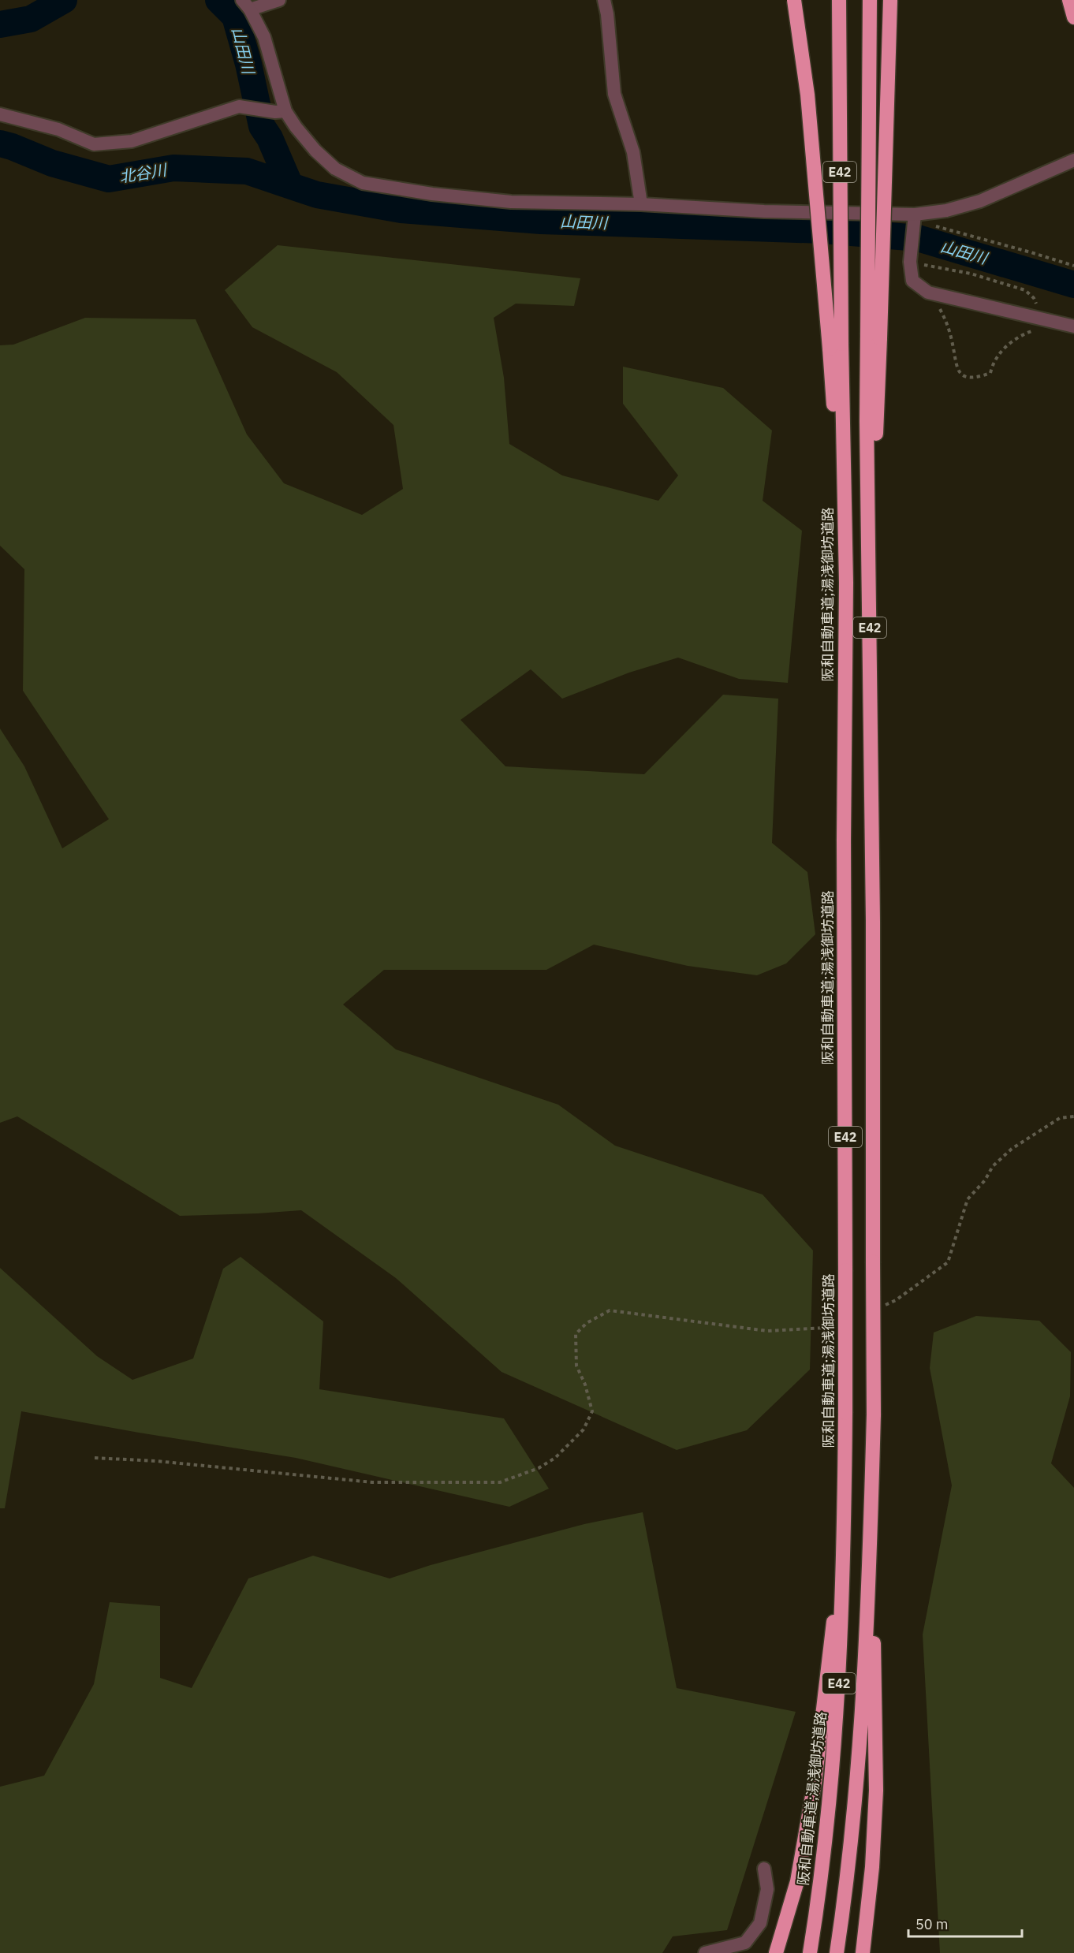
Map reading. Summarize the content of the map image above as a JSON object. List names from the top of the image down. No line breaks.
{"streets":{"highway":["E42","阪和自動車道;湯浅御坊道路"]},"crossings":[["E42","阪和自動車道;湯浅御坊道路"]],"water":["山田川","北谷川"],"scale_bar":"50 m"}
